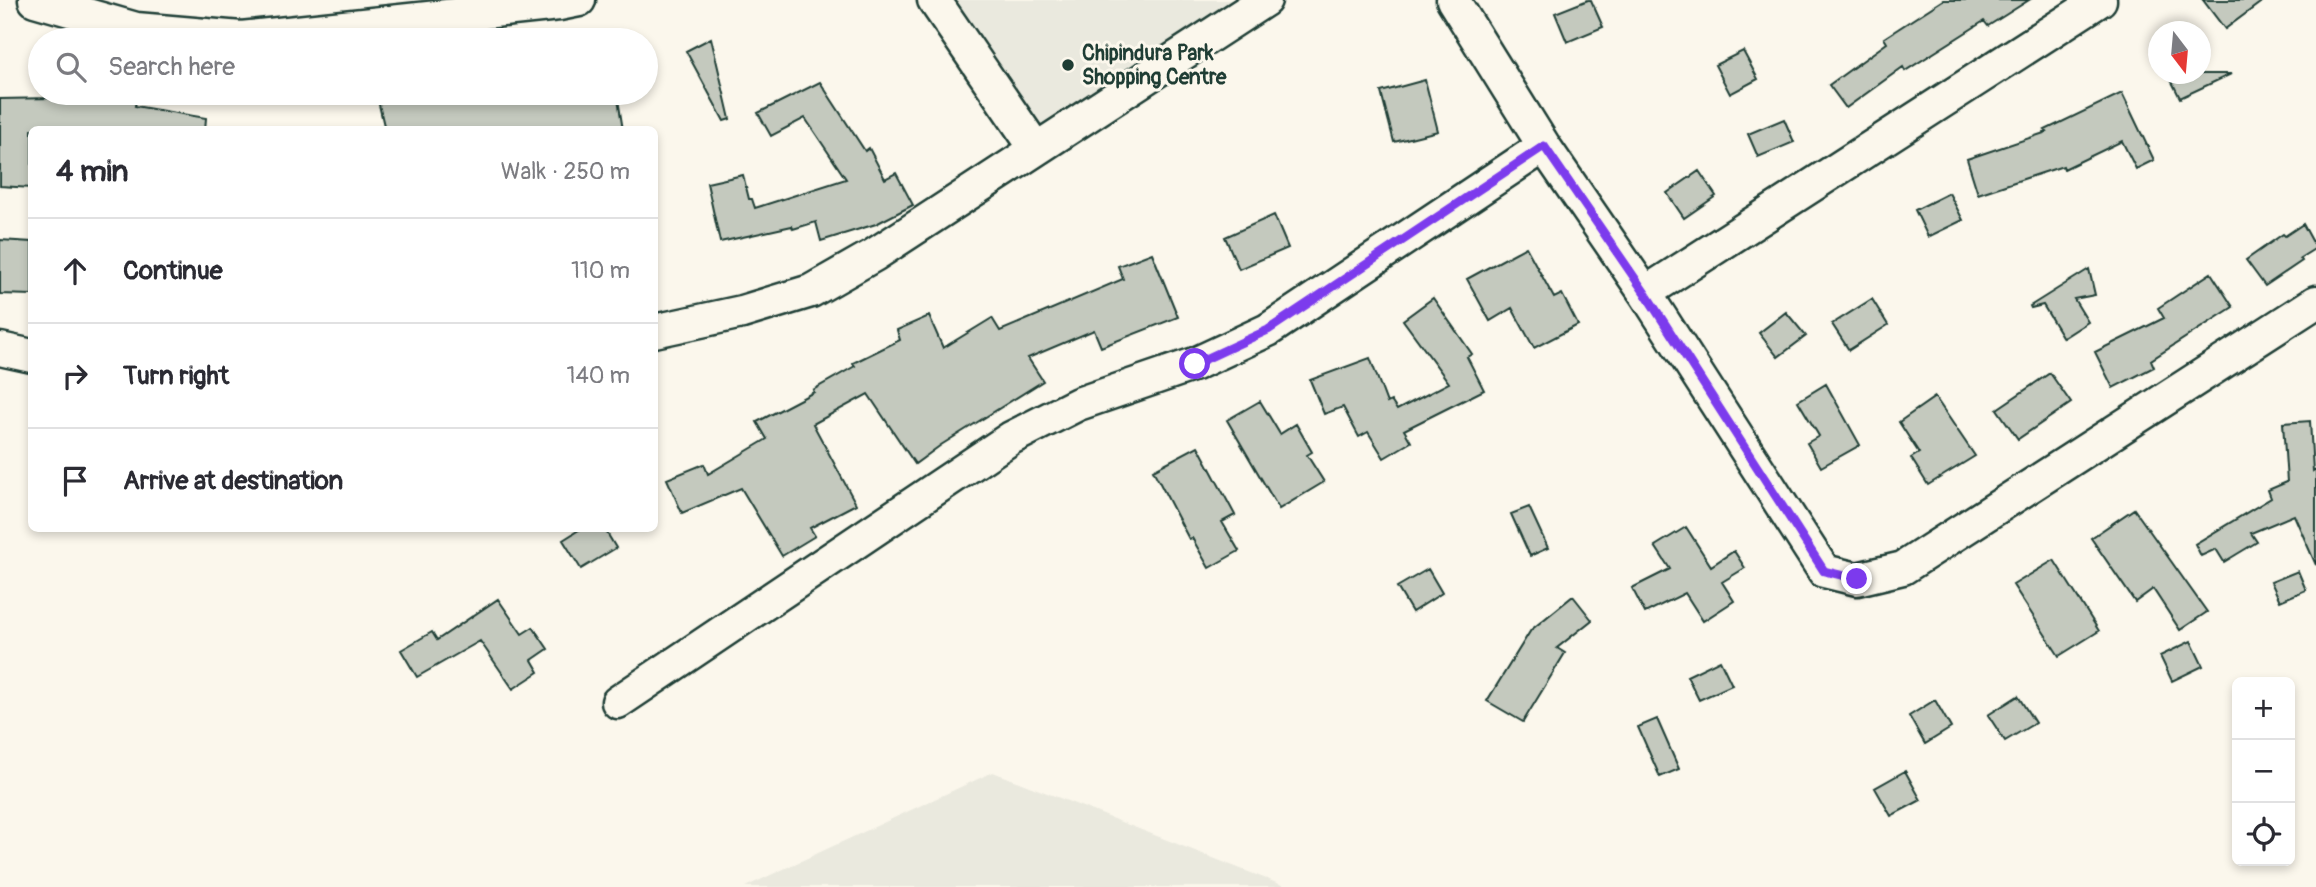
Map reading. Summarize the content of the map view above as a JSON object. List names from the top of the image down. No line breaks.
{"places":["Chipindura Park Shopping Centre"],"north":"bottom","page":{"search":"Search here","heading":["4 min","Walk · 250 m"],"list":[["Continue","110 m"],["Turn right","140 m"],"Arrive at destination"],"map_buttons":["+","−"]}}
